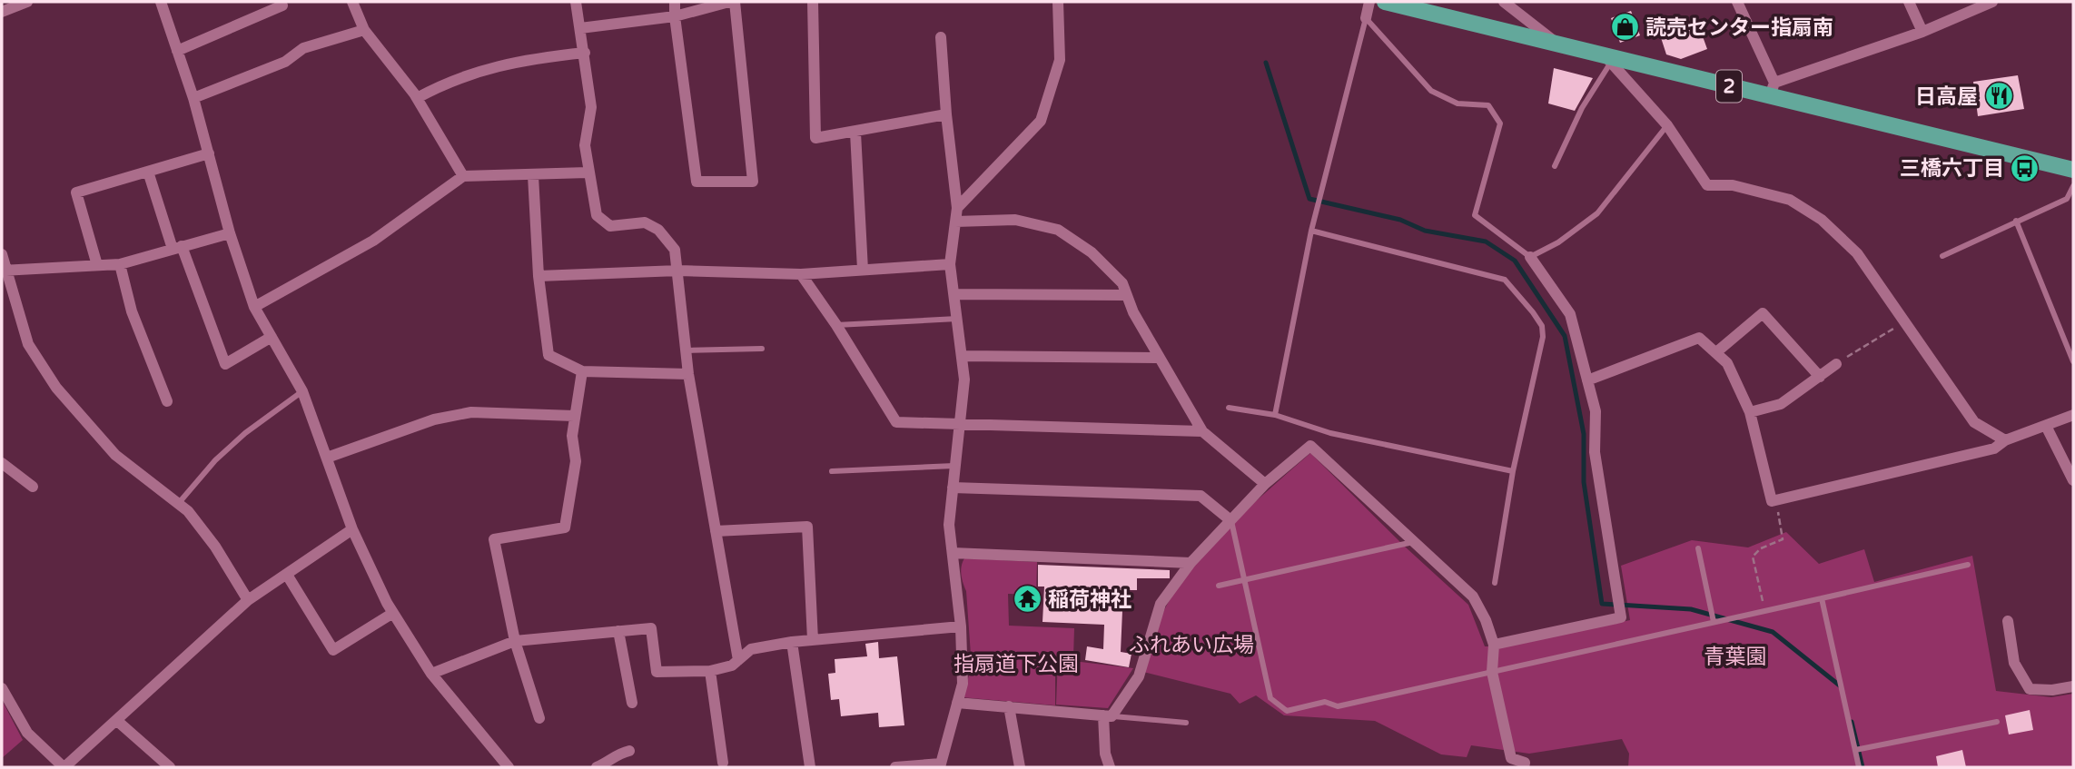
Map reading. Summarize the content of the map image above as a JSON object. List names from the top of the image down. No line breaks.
{"streets":{"main road":["2"]},"parks":["ふれあい広場","青葉園","指扇道下公園"],"places":{"shop":["読売センター指扇南"],"restaurant":["日高屋"],"bus stop":["三橋六丁目"],"temple":["稲荷神社"]}}
